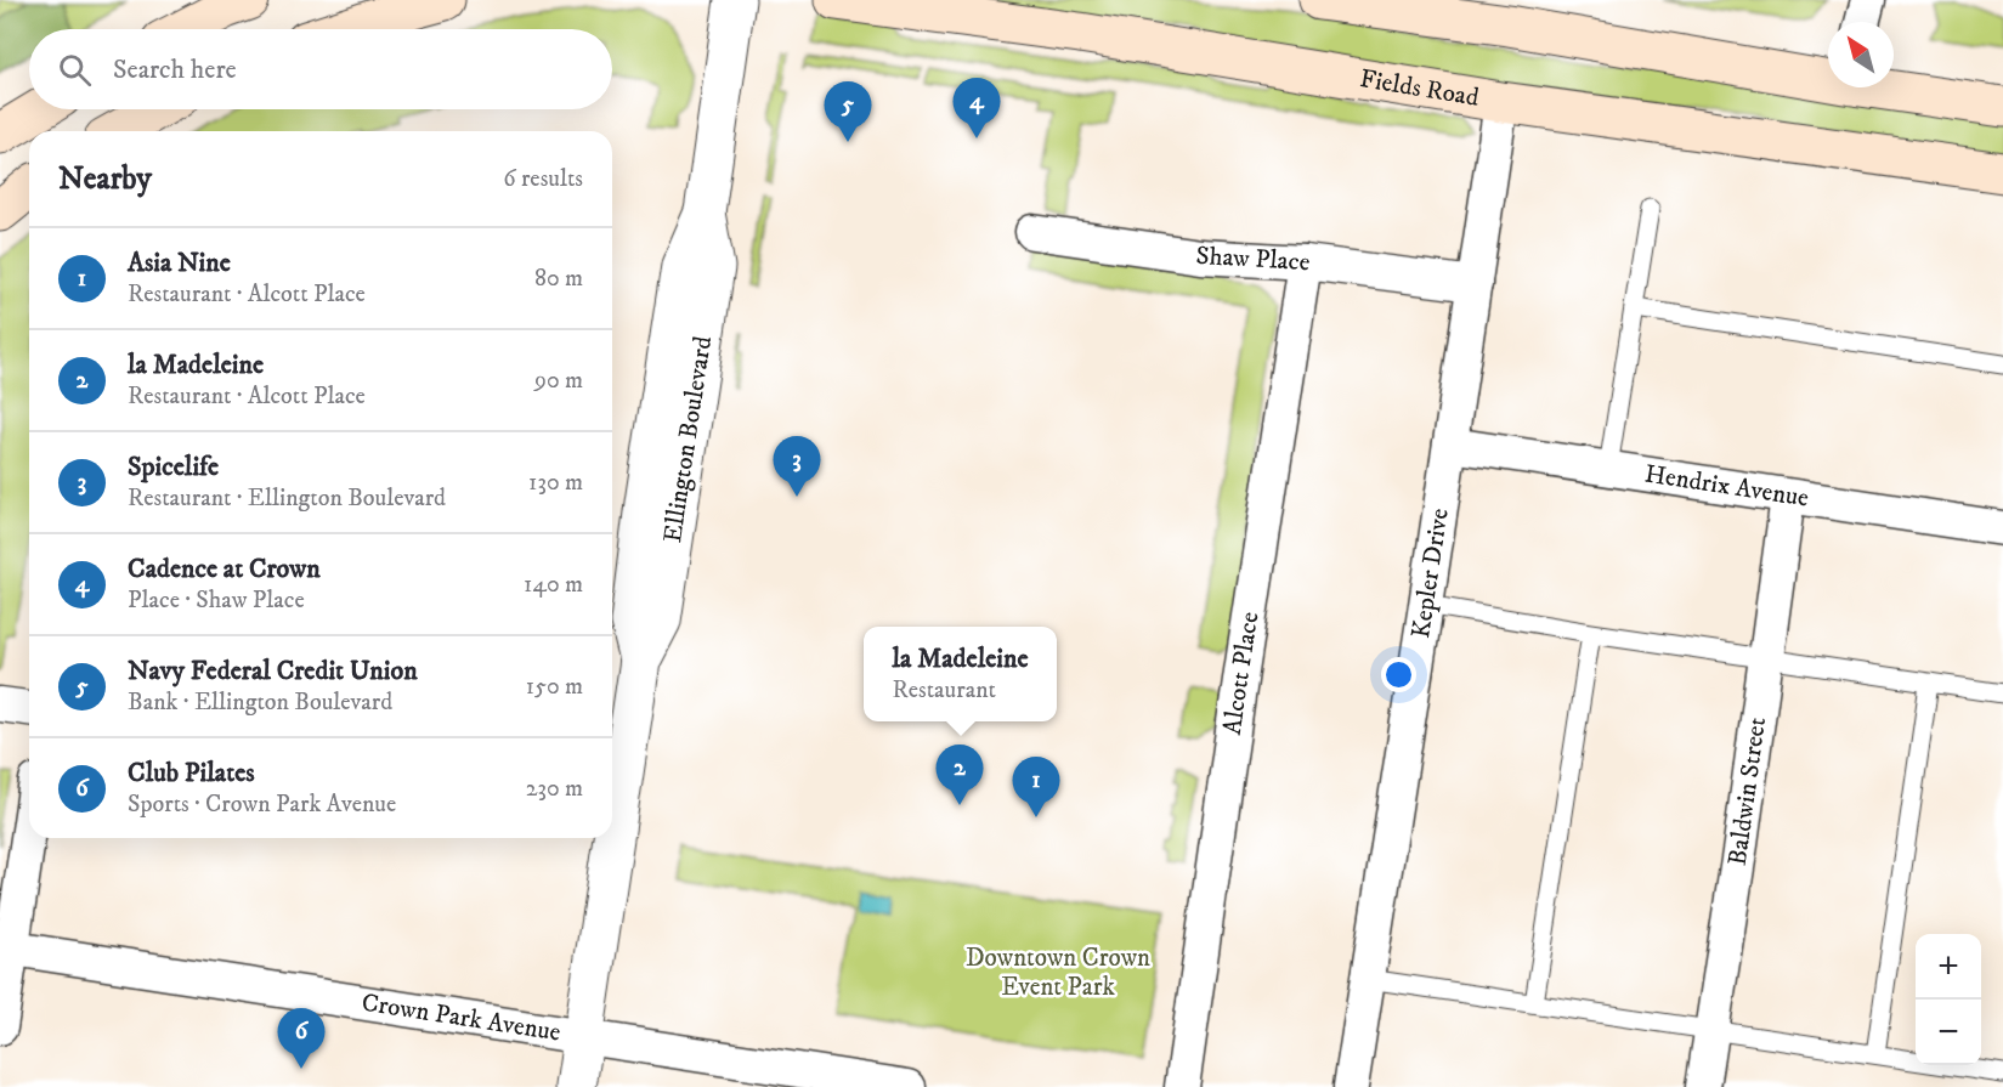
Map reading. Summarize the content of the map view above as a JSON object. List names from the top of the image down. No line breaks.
{"streets":{"main road":["Fields Road"],"street":["Shaw Place","Ellington Boulevard","Hendrix Avenue","Kepler Drive","Alcott Place","Baldwin Street","Crown Park Avenue"]},"crossings":[["Fields Road","Kepler Drive"],["Shaw Place","Kepler Drive"],["Shaw Place","Alcott Place"],["Ellington Boulevard","Crown Park Avenue"],["Hendrix Avenue","Kepler Drive"],["Hendrix Avenue","Baldwin Street"]],"parks":["Downtown Crown Event Park"],"north":"top left","page":{"search":"Search here","pins":["4","5","3","2","1","6"],"heading":["Nearby","6 results"],"list":[{"mark":"1","name":"Asia Nine","note":"Restaurant · Alcott Place","value":"80 m"},{"mark":"2","name":"la Madeleine","note":"Restaurant · Alcott Place","value":"90 m"},{"mark":"3","name":"Spicelife","note":"Restaurant · Ellington Boulevard","value":"130 m"},{"mark":"4","name":"Cadence at Crown","note":"Place · Shaw Place","value":"140 m"},{"mark":"5","name":"Navy Federal Credit Union","note":"Bank · Ellington Boulevard","value":"150 m"},{"mark":"6","name":"Club Pilates","note":"Sports · Crown Park Avenue","value":"230 m"}],"popup":["la Madeleine","Restaurant"],"map_buttons":["+","−"]}}
